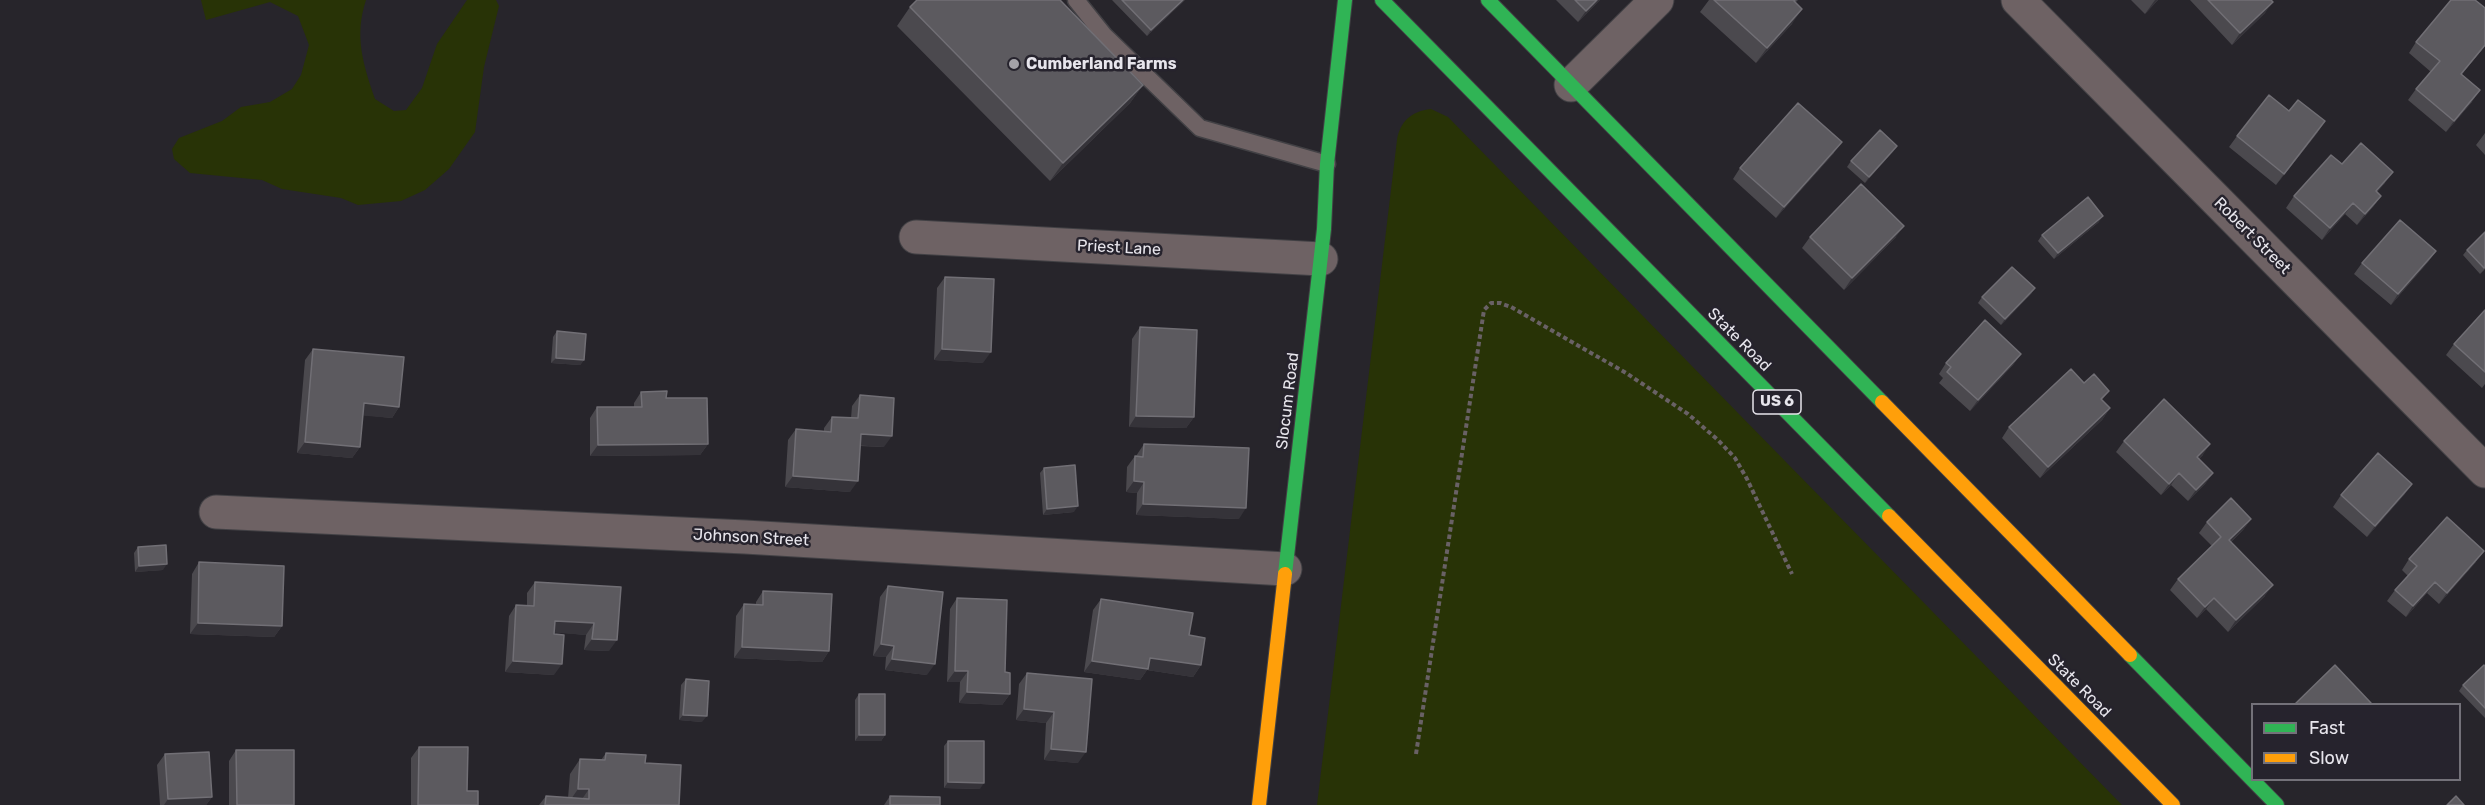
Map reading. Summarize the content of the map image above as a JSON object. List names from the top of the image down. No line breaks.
{"streets":{"main road":["State Road","Slocum Road","US 6"],"street":["Robert Street","Priest Lane","Johnson Street"]},"crossings":[["Priest Lane","Slocum Road"],["Slocum Road","Johnson Street"]],"places":["Cumberland Farms"],"legend":["Fast","Slow"]}
